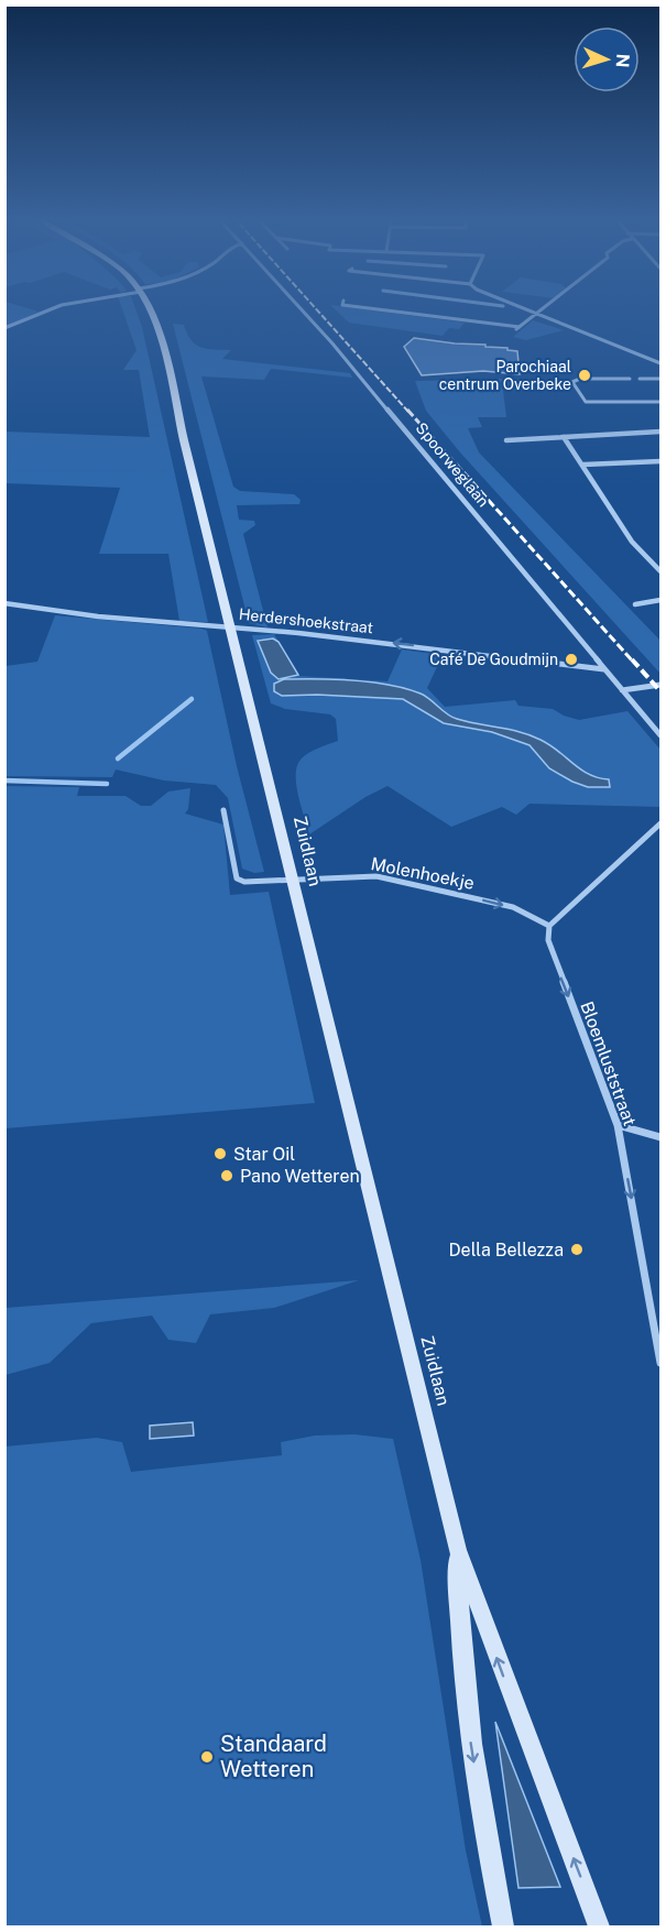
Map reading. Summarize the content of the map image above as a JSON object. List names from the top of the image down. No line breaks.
{"streets":{"main road":["Zuidlaan"],"street":["Spoorweglaan","Herdershoekstraat","Molenhoekje","Bloemluststraat"]},"crossings":[["Spoorweglaan","Herdershoekstraat"],["Herdershoekstraat","Zuidlaan"],["Zuidlaan","Molenhoekje"],["Molenhoekje","Bloemluststraat"]],"one_way":["Herdershoekstraat","Molenhoekje","Bloemluststraat"],"places":["Parochiaal centrum Overbeke","Café De Goudmijn","Star Oil","Pano Wetteren","Della Bellezza","Standaard Wetteren"],"north":"right"}
